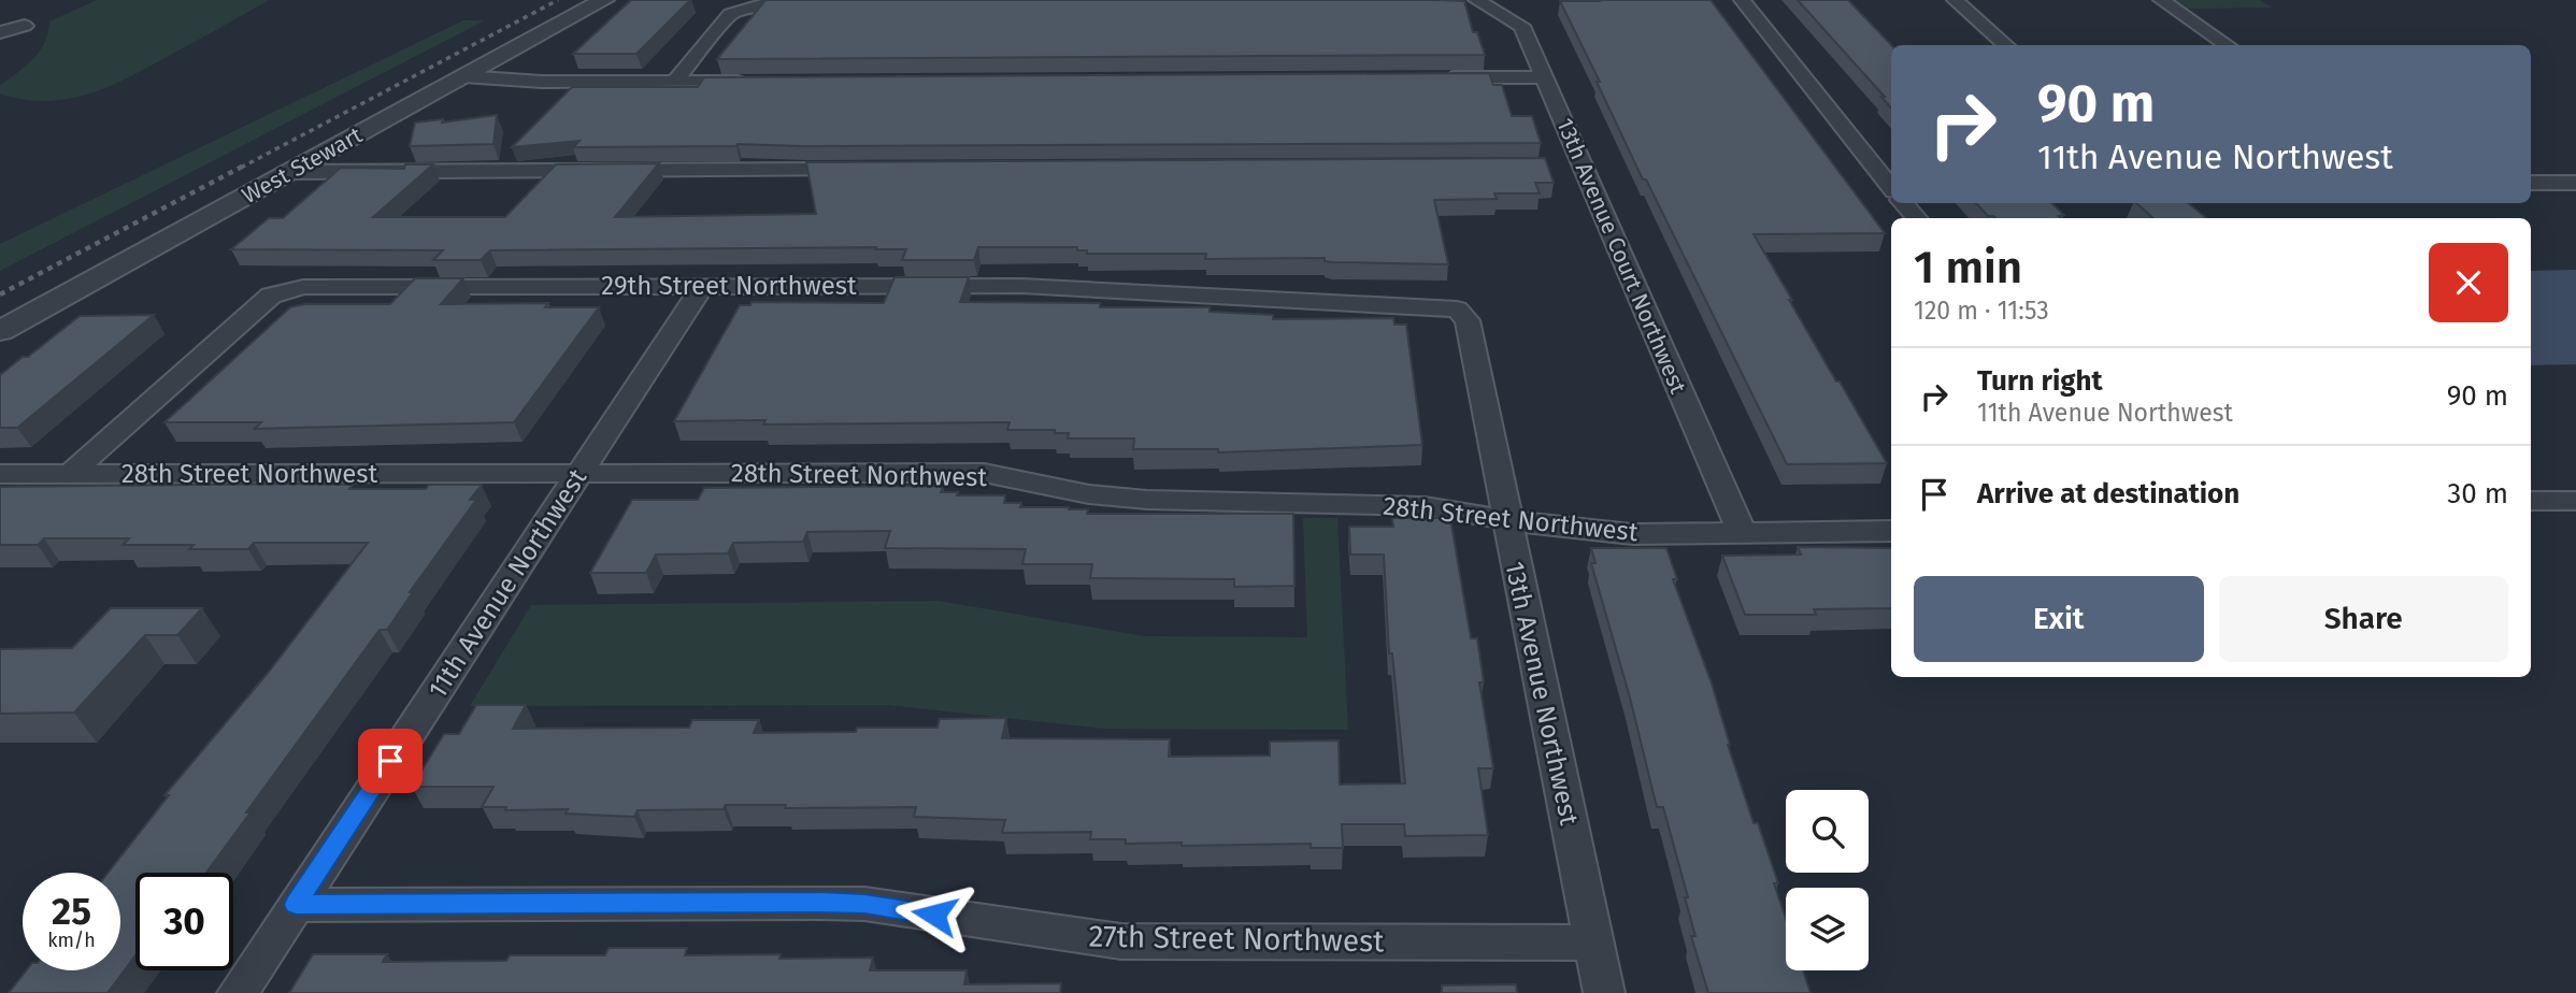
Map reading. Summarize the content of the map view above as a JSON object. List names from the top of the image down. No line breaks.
{"streets":{"street":["West Stewart","13th Avenue Court Northwest","29th Street Northwest","28th Street Northwest","11th Avenue Northwest","13th Avenue Northwest","27th Street Northwest"]},"crossings":[["13th Avenue Court Northwest","28th Street Northwest"],["29th Street Northwest","28th Street Northwest"],["29th Street Northwest","11th Avenue Northwest"],["29th Street Northwest","13th Avenue Northwest"],["28th Street Northwest","11th Avenue Northwest"],["28th Street Northwest","13th Avenue Northwest"],["11th Avenue Northwest","27th Street Northwest"],["13th Avenue Northwest","27th Street Northwest"]],"page":{"turn":["90 m","11th Avenue Northwest"],"heading":["1 min","120 m · 11:53"],"list":[{"name":"Turn right","note":"11th Avenue Northwest","value":"90 m"},{"name":"Arrive at destination","value":"30 m"}],"buttons":["Exit","Share"],"speed":"25 km/h","limit":"30"}}
